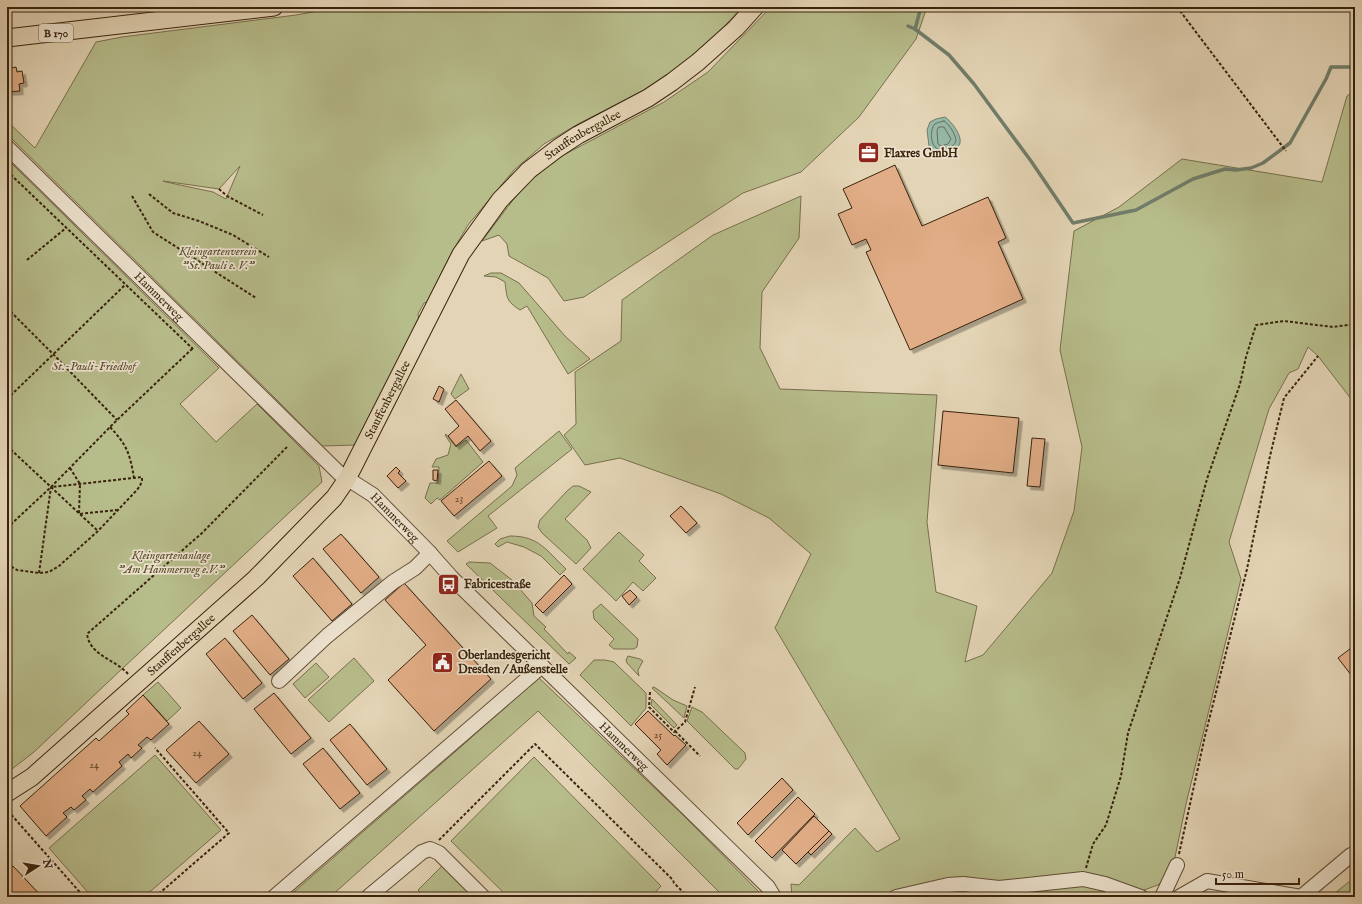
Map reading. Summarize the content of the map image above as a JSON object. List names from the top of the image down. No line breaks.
{"streets":{"main road":["B 170","Stauffenbergallee"],"street":["Hammerweg"]},"crossings":[["Stauffenbergallee","Hammerweg"]],"parks":["Kleingartenverein \"St. Pauli e. V.\"","St.-Pauli-Friedhof","Kleingartenanlage \"Am Hammerweg e.V.\""],"places":{"office":["Flaxres GmbH"],"bus stop":["Fabricestraße"],"public building":["Oberlandesgericht Dresden / Außenstelle"]},"house_numbers":["23","25","24","24"],"scale_bar":"50 m","north":"right"}
